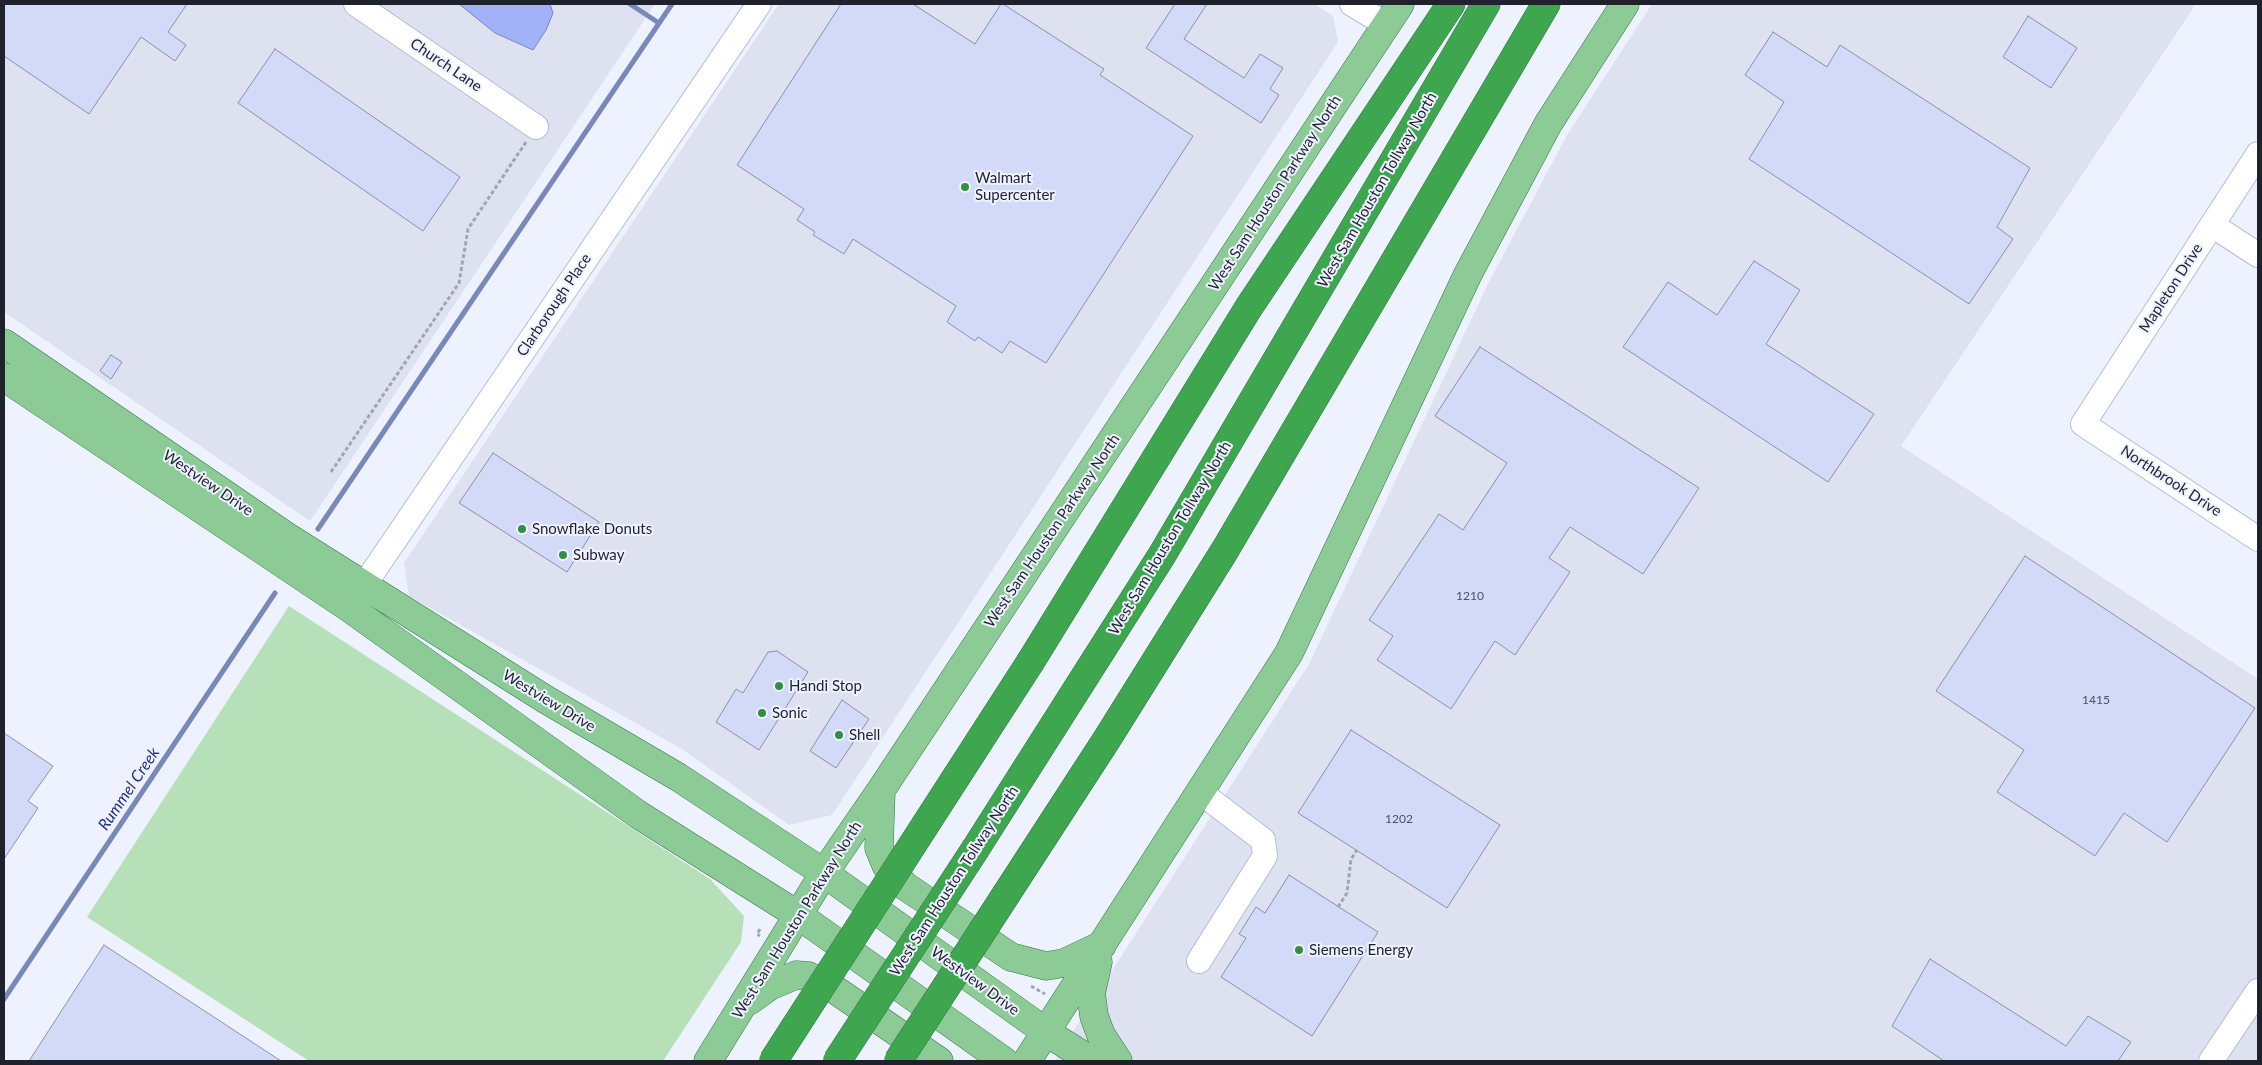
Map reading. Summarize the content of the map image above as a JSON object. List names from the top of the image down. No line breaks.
{"streets":{"highway":["West Sam Houston Tollway North"],"main road":["West Sam Houston Parkway North","Westview Drive"],"street":["Church Lane","Mapleton Drive","Clarborough Place","Northbrook Drive"]},"crossings":[["West Sam Houston Parkway North","Westview Drive"],["Mapleton Drive","Northbrook Drive"],["Clarborough Place","Westview Drive"]],"water":["Rummel Creek"],"places":["Walmart Supercenter","Snowflake Donuts","Subway","Handi Stop","Sonic","Shell","Siemens Energy"],"house_numbers":["1210","1415","1202"]}
